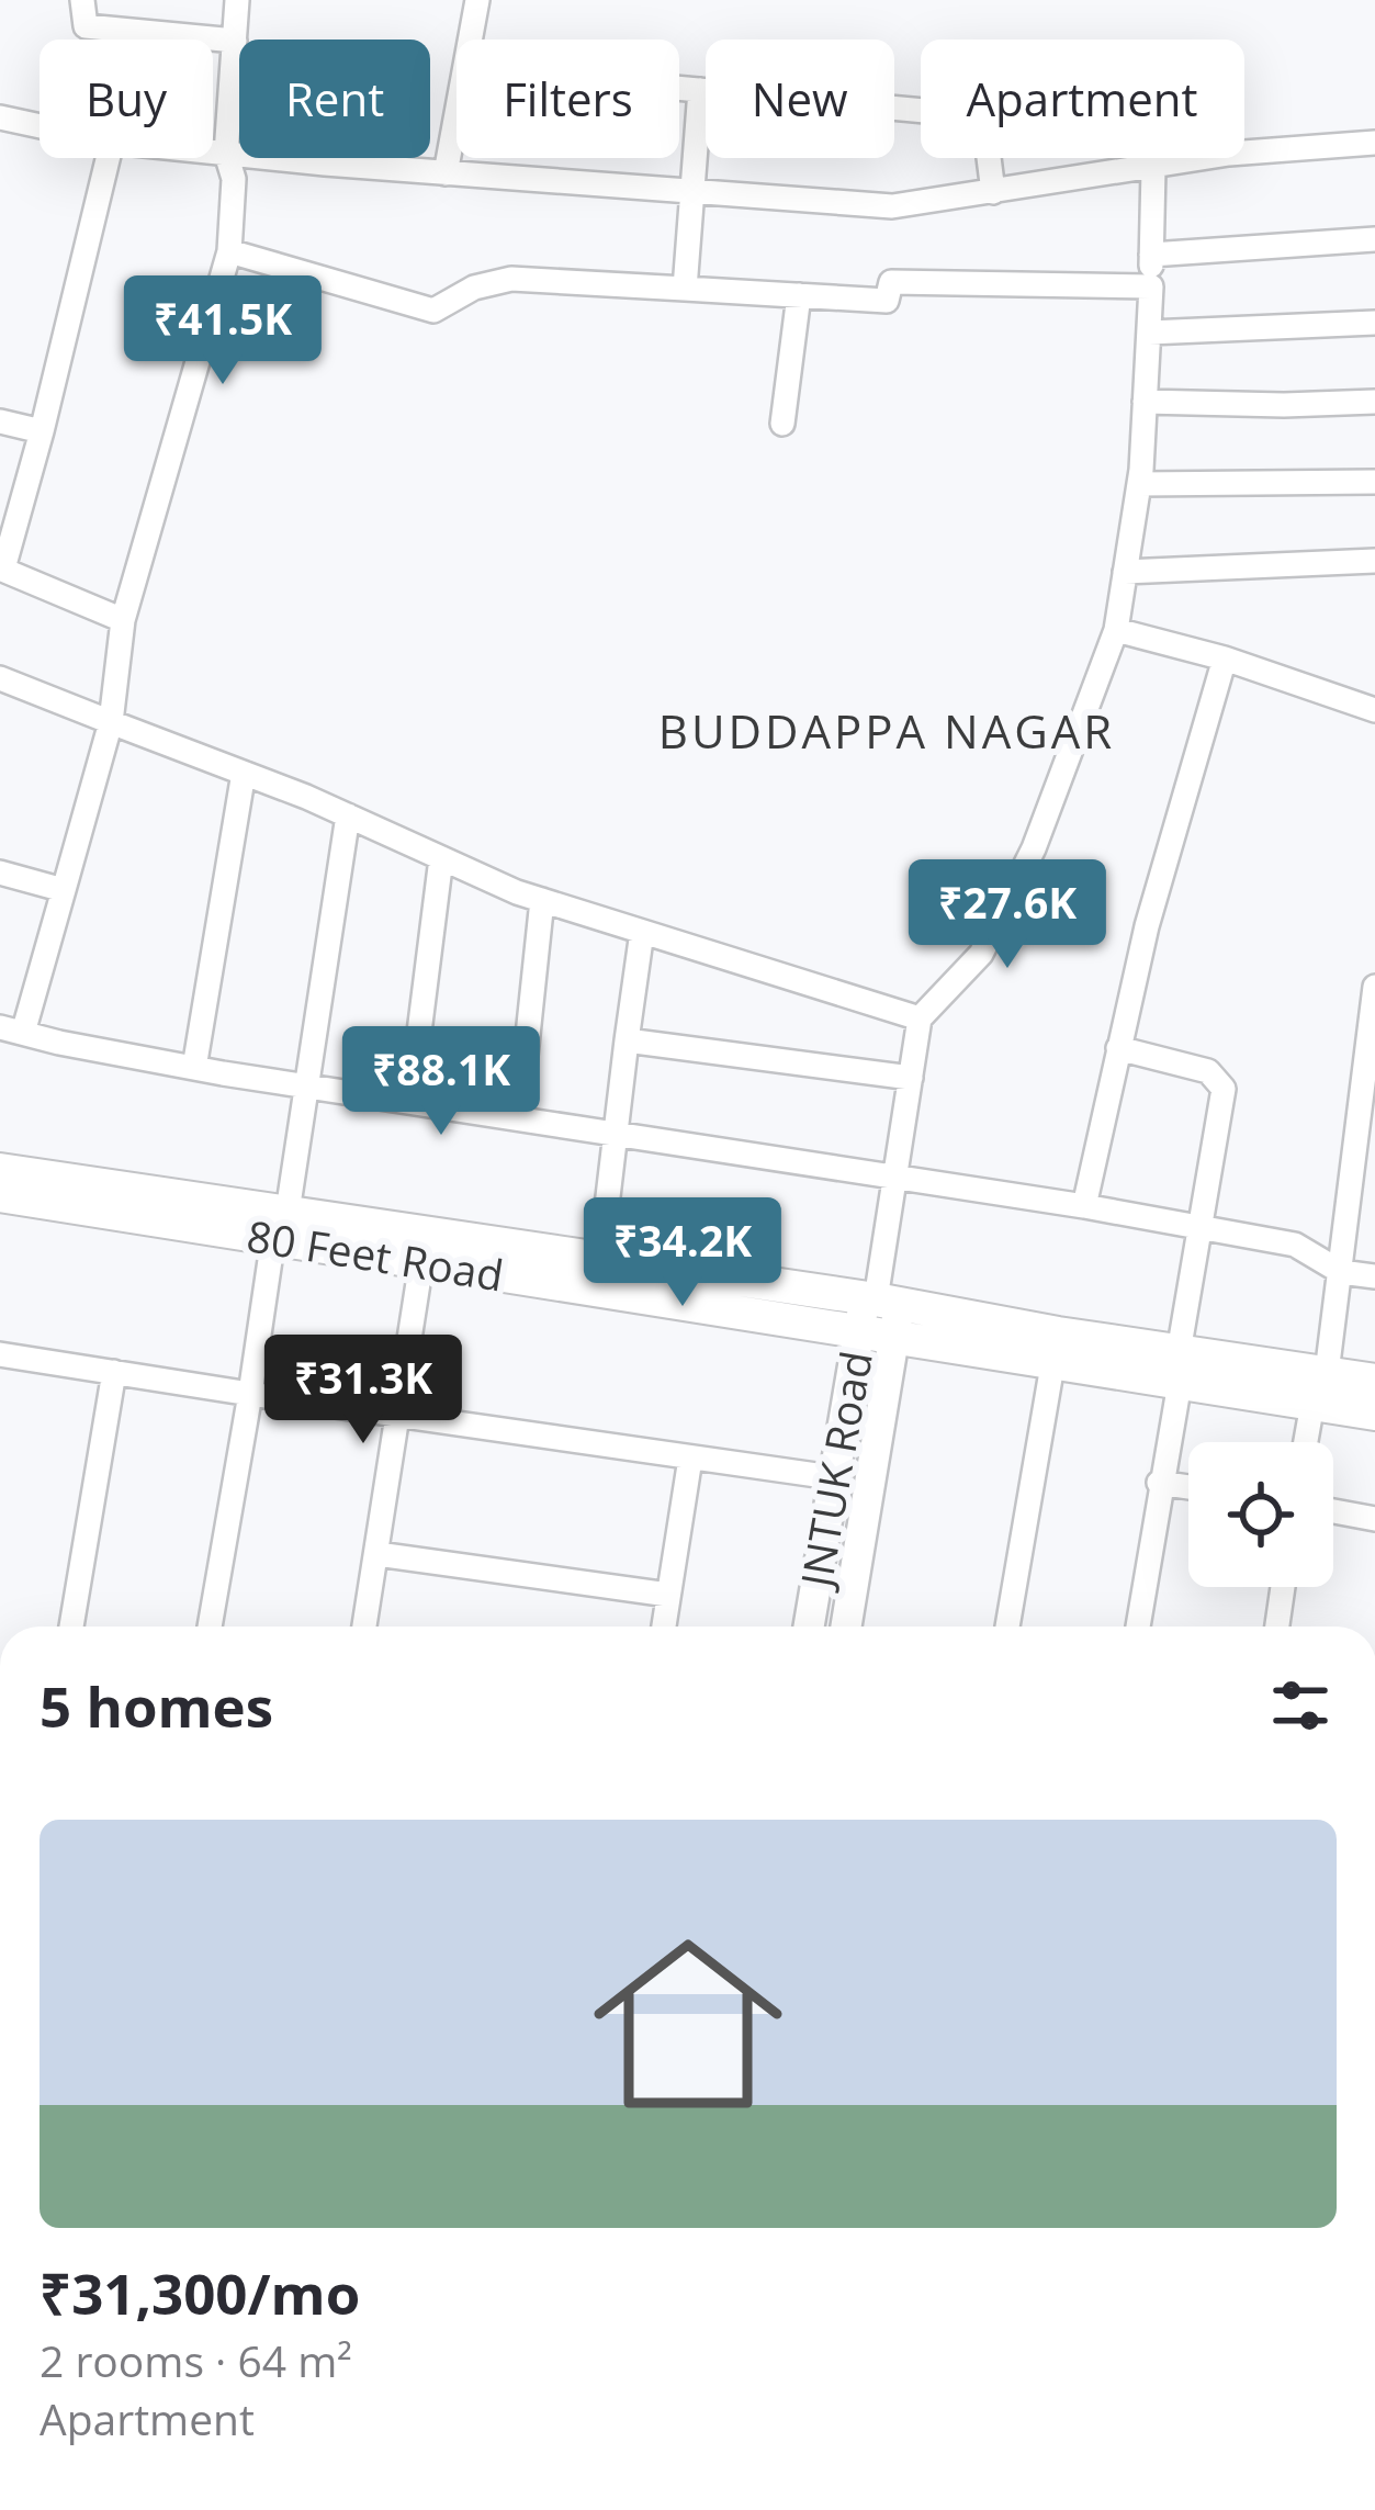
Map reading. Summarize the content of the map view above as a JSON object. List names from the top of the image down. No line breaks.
{"streets":{"main road":["80 Feet Road"],"street":["JNTUK Road"]},"crossings":[["80 Feet Road","JNTUK Road"]],"districts":["BUDDAPPA NAGAR"],"page":{"chip":["Buy","Rent","Filters","New","Apartment"],"price":["₹41.5K","₹27.6K","₹88.1K","₹34.2K","₹31.3K"],"heading":"5 homes","list":[{"name":"₹31,300/mo","note":"2 rooms · 64 m² · Apartment"}]}}
